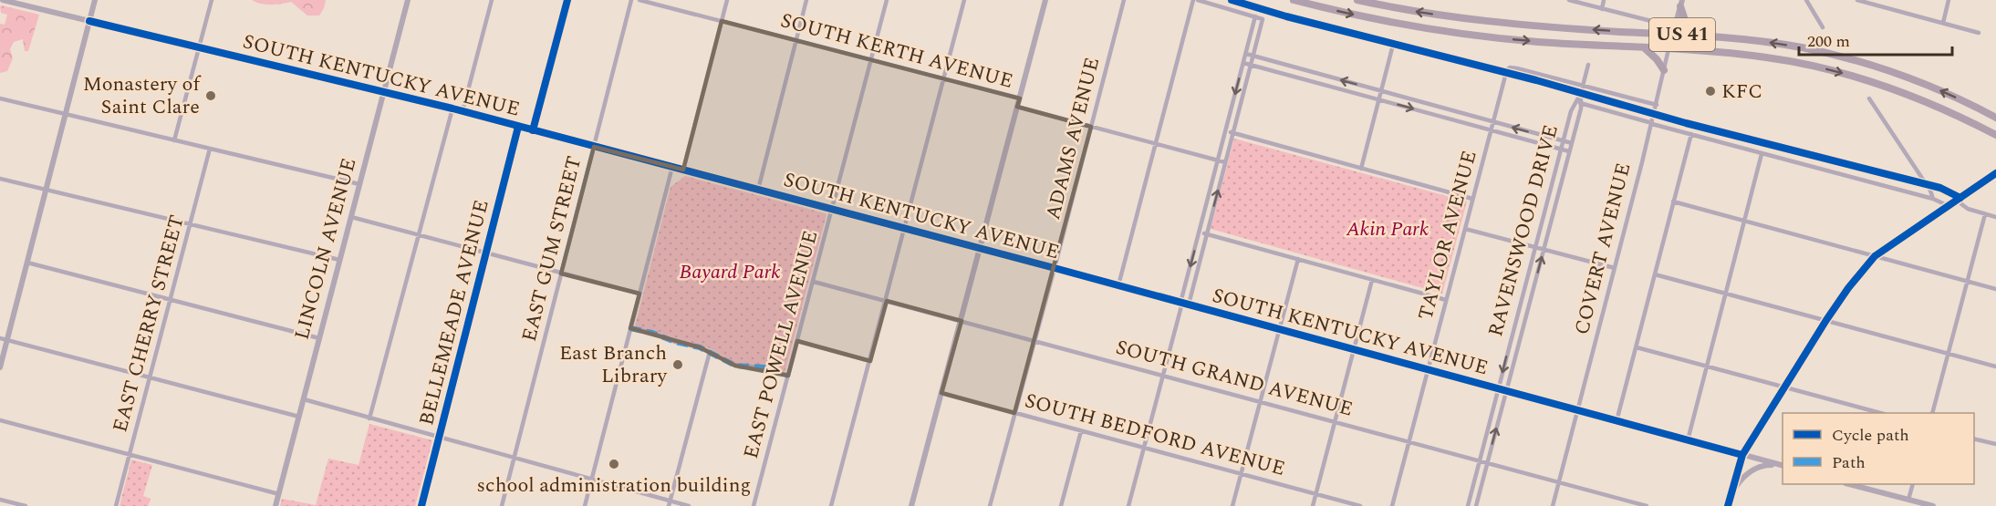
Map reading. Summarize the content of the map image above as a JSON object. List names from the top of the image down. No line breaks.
{"streets":{"highway":["US 41"],"street":["SOUTH KERTH AVENUE","SOUTH KENTUCKY AVENUE","ADAMS AVENUE","RAVENSWOOD DRIVE","TAYLOR AVENUE","LINCOLN AVENUE","EAST GUM STREET","COVERT AVENUE","BELLEMEADE AVENUE","EAST CHERRY STREET","EAST POWELL AVENUE","SOUTH GRAND AVENUE","SOUTH BEDFORD AVENUE"]},"crossings":[["US 41","COVERT AVENUE"],["SOUTH KERTH AVENUE","ADAMS AVENUE"],["SOUTH KERTH AVENUE","EAST POWELL AVENUE"],["SOUTH KENTUCKY AVENUE","ADAMS AVENUE"],["SOUTH KENTUCKY AVENUE","RAVENSWOOD DRIVE"],["SOUTH KENTUCKY AVENUE","TAYLOR AVENUE"],["SOUTH KENTUCKY AVENUE","LINCOLN AVENUE"],["SOUTH KENTUCKY AVENUE","EAST GUM STREET"],["SOUTH KENTUCKY AVENUE","COVERT AVENUE"],["SOUTH KENTUCKY AVENUE","BELLEMEADE AVENUE"],["SOUTH KENTUCKY AVENUE","EAST POWELL AVENUE"],["ADAMS AVENUE","SOUTH GRAND AVENUE"],["ADAMS AVENUE","SOUTH BEDFORD AVENUE"],["RAVENSWOOD DRIVE","TAYLOR AVENUE"],["RAVENSWOOD DRIVE","SOUTH GRAND AVENUE"],["TAYLOR AVENUE","SOUTH GRAND AVENUE"],["COVERT AVENUE","SOUTH GRAND AVENUE"],["EAST POWELL AVENUE","SOUTH GRAND AVENUE"]],"parks":["Akin Park","Bayard Park"],"places":["KFC","Monastery of Saint Clare","East Branch Library","school administration building"],"legend":["Cycle path","Path"],"scale_bar":"200 m"}
